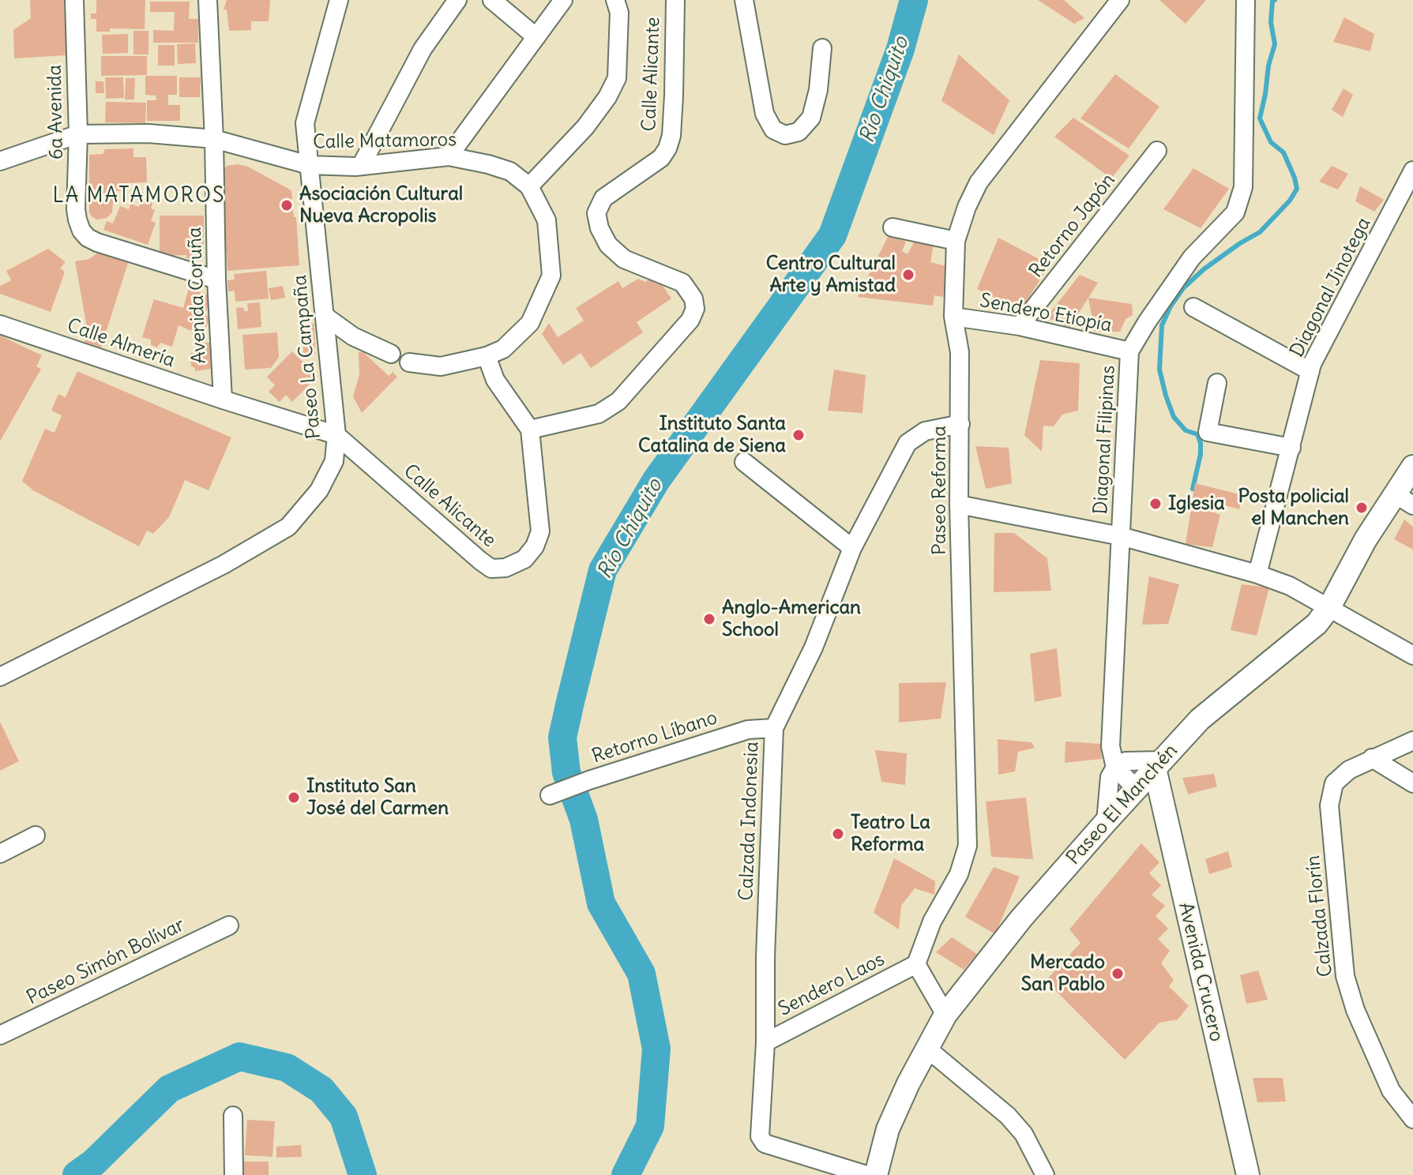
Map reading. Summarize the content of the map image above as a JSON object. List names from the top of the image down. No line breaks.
{"streets":{"street":["Calle Alicante","6a Avenida","Calle Matamoros","Retorno Japón","Diagonal Jinotega","Avenida Coruña","Sendero Etiopía","Calle Almería","Paseo La Campaña","Diagonal Filipinas","Paseo Reforma","Retorno Líbano","Paseo El Manchén","Calzada Indonesia","Calzada Florín","Paseo Simón Bolívar","Avenida Crucero","Sendero Laos"]},"crossings":[["Calle Alicante","Calle Almería"],["Calle Alicante","Paseo La Campaña"],["6a Avenida","Calle Matamoros"],["6a Avenida","Avenida Coruña"],["Calle Matamoros","Avenida Coruña"],["Calle Matamoros","Paseo La Campaña"],["Retorno Japón","Sendero Etiopía"],["Avenida Coruña","Calle Almería"],["Sendero Etiopía","Diagonal Filipinas"],["Sendero Etiopía","Paseo Reforma"],["Calle Almería","Paseo La Campaña"],["Diagonal Filipinas","Paseo El Manchén"],["Paseo Reforma","Calzada Indonesia"],["Paseo Reforma","Sendero Laos"],["Retorno Líbano","Calzada Indonesia"],["Paseo El Manchén","Avenida Crucero"],["Calzada Indonesia","Sendero Laos"]],"districts":["LA MATAMOROS"],"water":["Río Chiquito"],"places":["Asociación Cultural Nueva Acropolis","Centro Cultural Arte y Amistad","Instituto Santa Catalina de Siena","Iglesia","Posta policial el Manchen","Anglo-American School","Instituto San José del Carmen","Teatro La Reforma","Mercado San Pablo"]}
